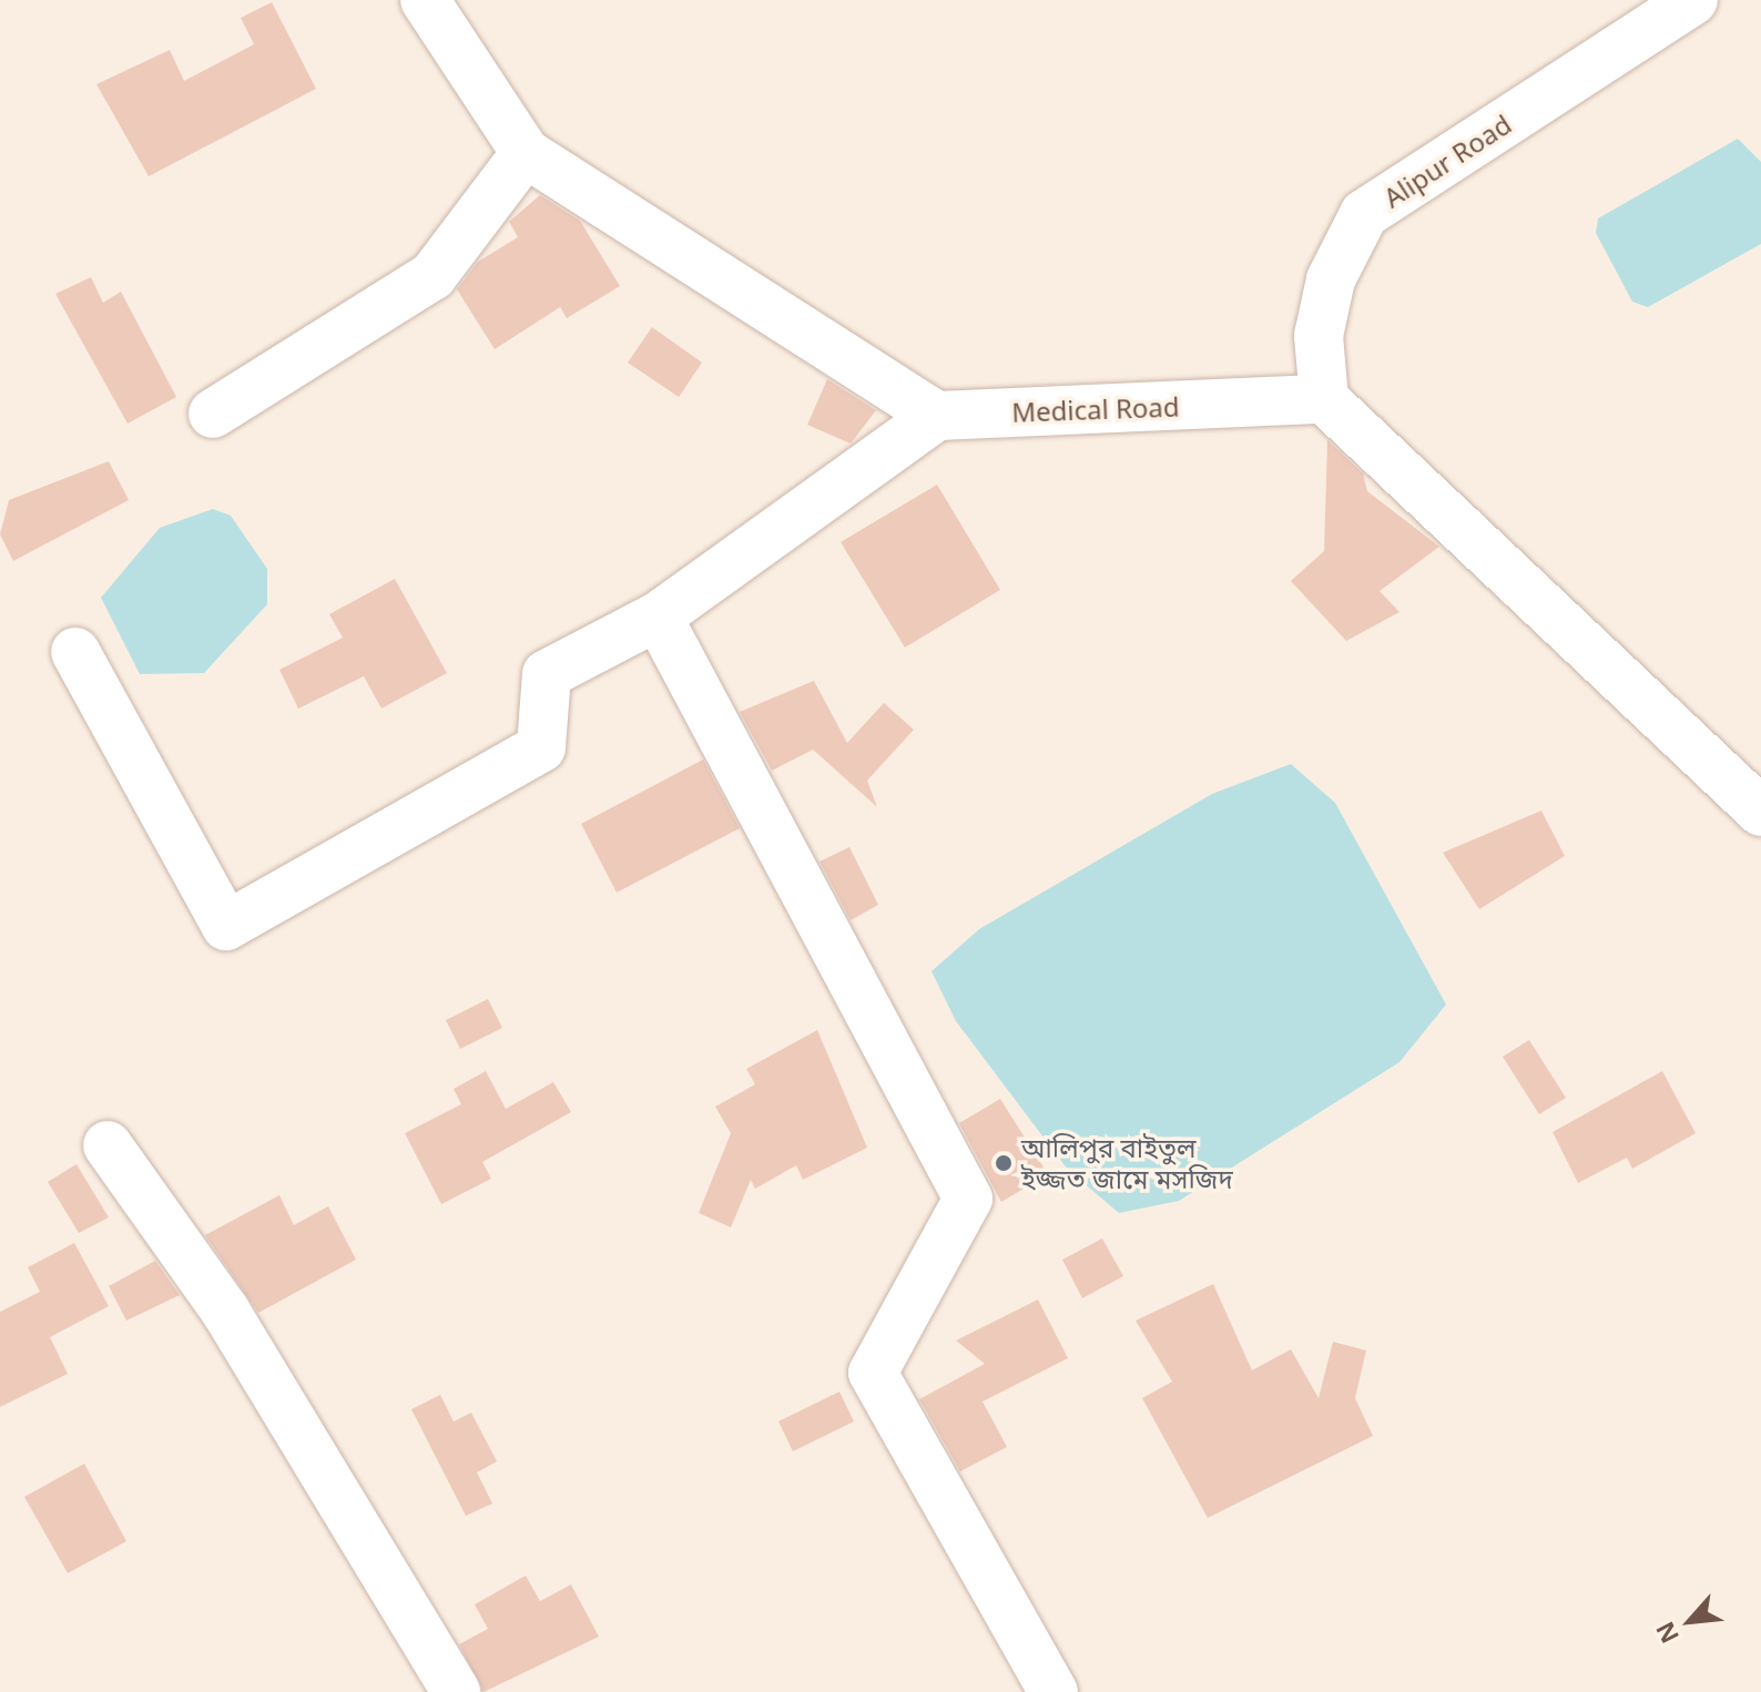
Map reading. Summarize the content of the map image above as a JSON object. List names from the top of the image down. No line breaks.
{"streets":{"street":["Alipur Road","Medical Road"]},"crossings":[["Alipur Road","Medical Road"]],"places":["আলিপুর বাইতুল ইজ্জত জামে মসজিদ"],"north":"bottom left"}
